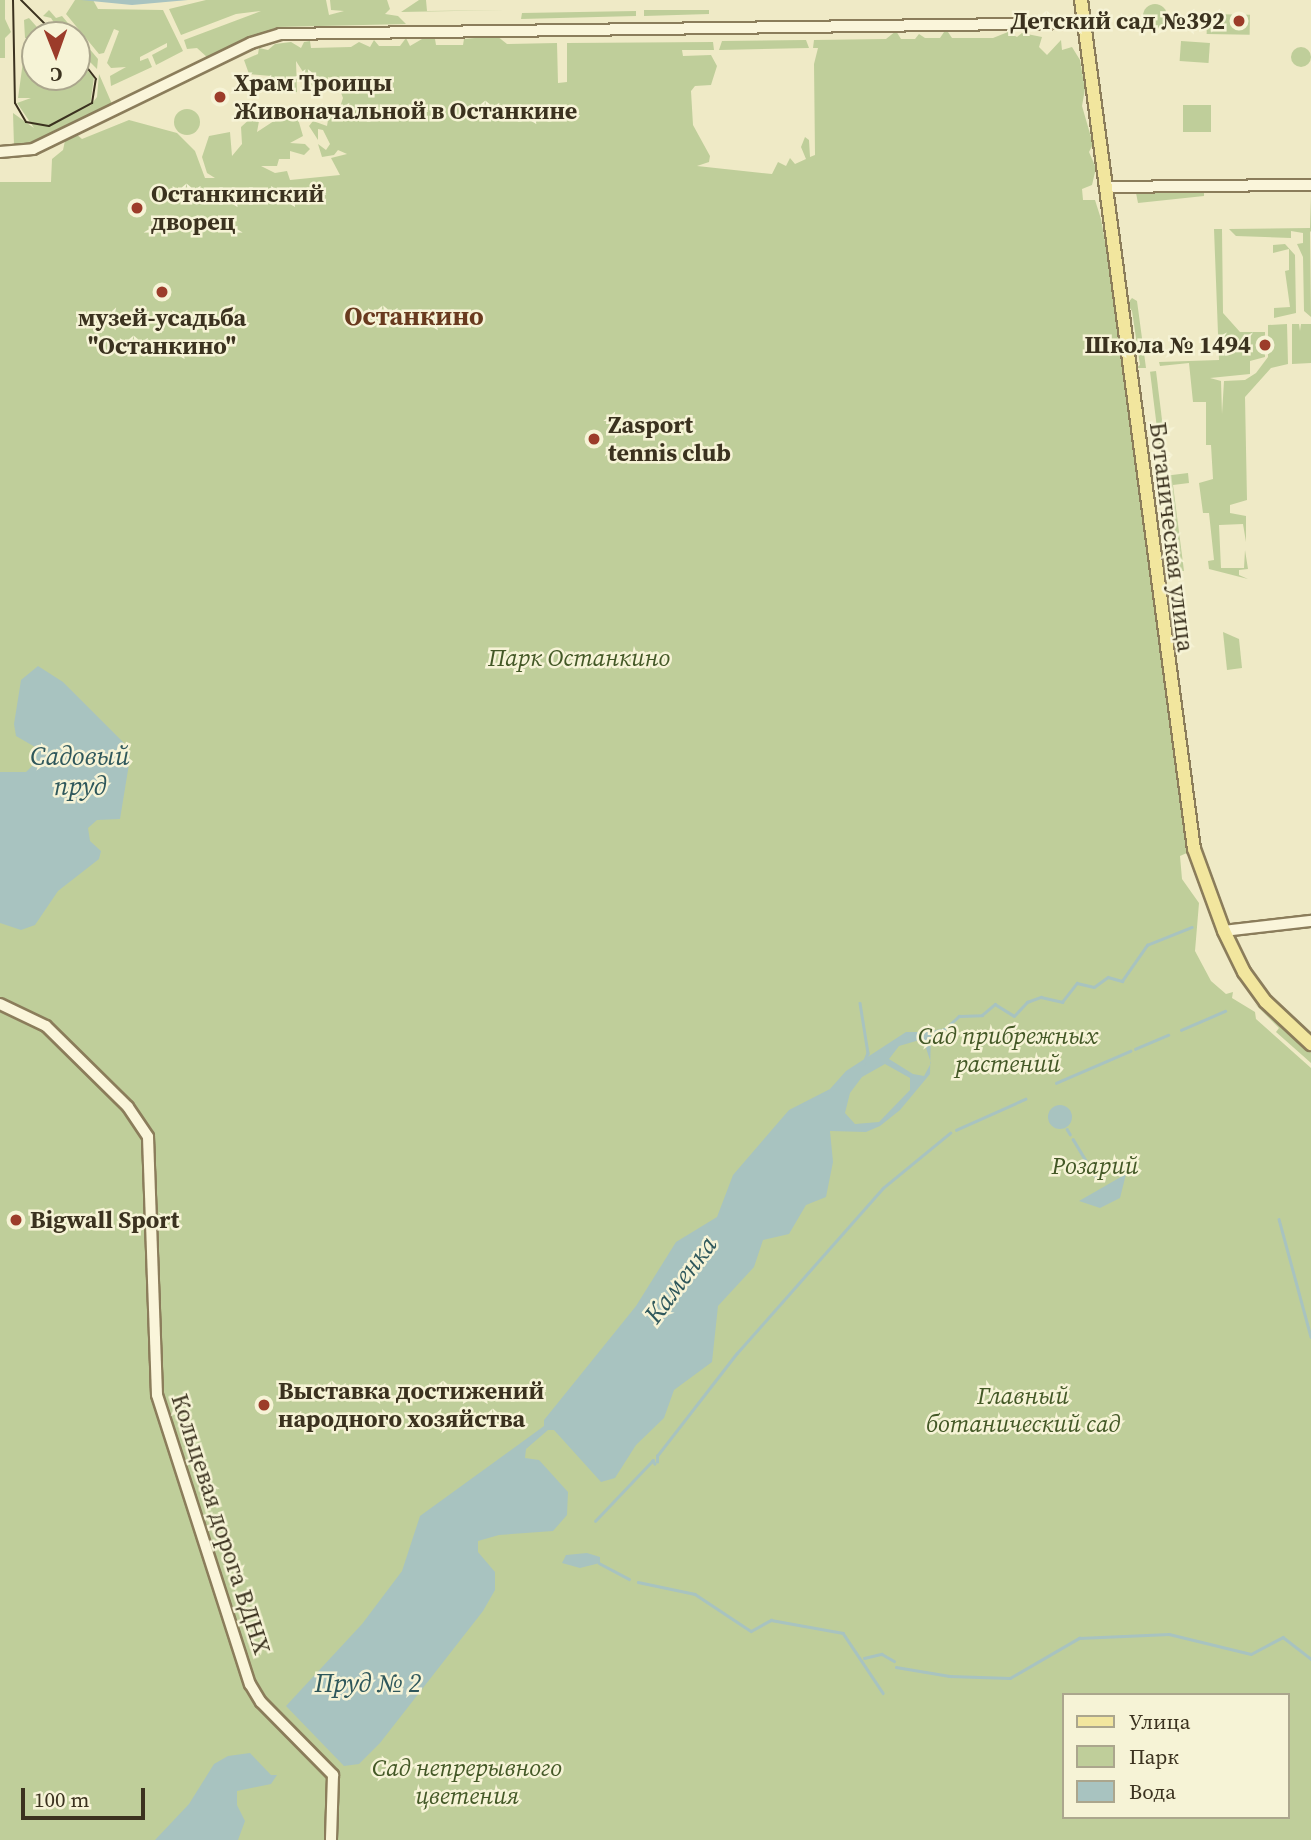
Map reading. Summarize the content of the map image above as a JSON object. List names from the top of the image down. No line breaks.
{"streets":{"main road":["Ботаническая улица"],"street":["Кольцевая дорога ВДНХ"]},"districts":["Останкино"],"water":["Садовый пруд","Каменка","Пруд № 2"],"parks":["Парк Останкино","Сад прибрежных растений","Розарий","Главный ботанический сад","Сад непрерывного цветения"],"places":["Детский сад №392","Храм Троицы Живоначальной в Останкине","Останкинский дворец","музей-усадьба \"Останкино\"","Школа № 1494","Zasport tennis club","Bigwall Sport","Выставка достижений народного хозяйства"],"legend":["Улица","Парк","Вода"],"scale_bar":"100 m","north":"bottom"}
